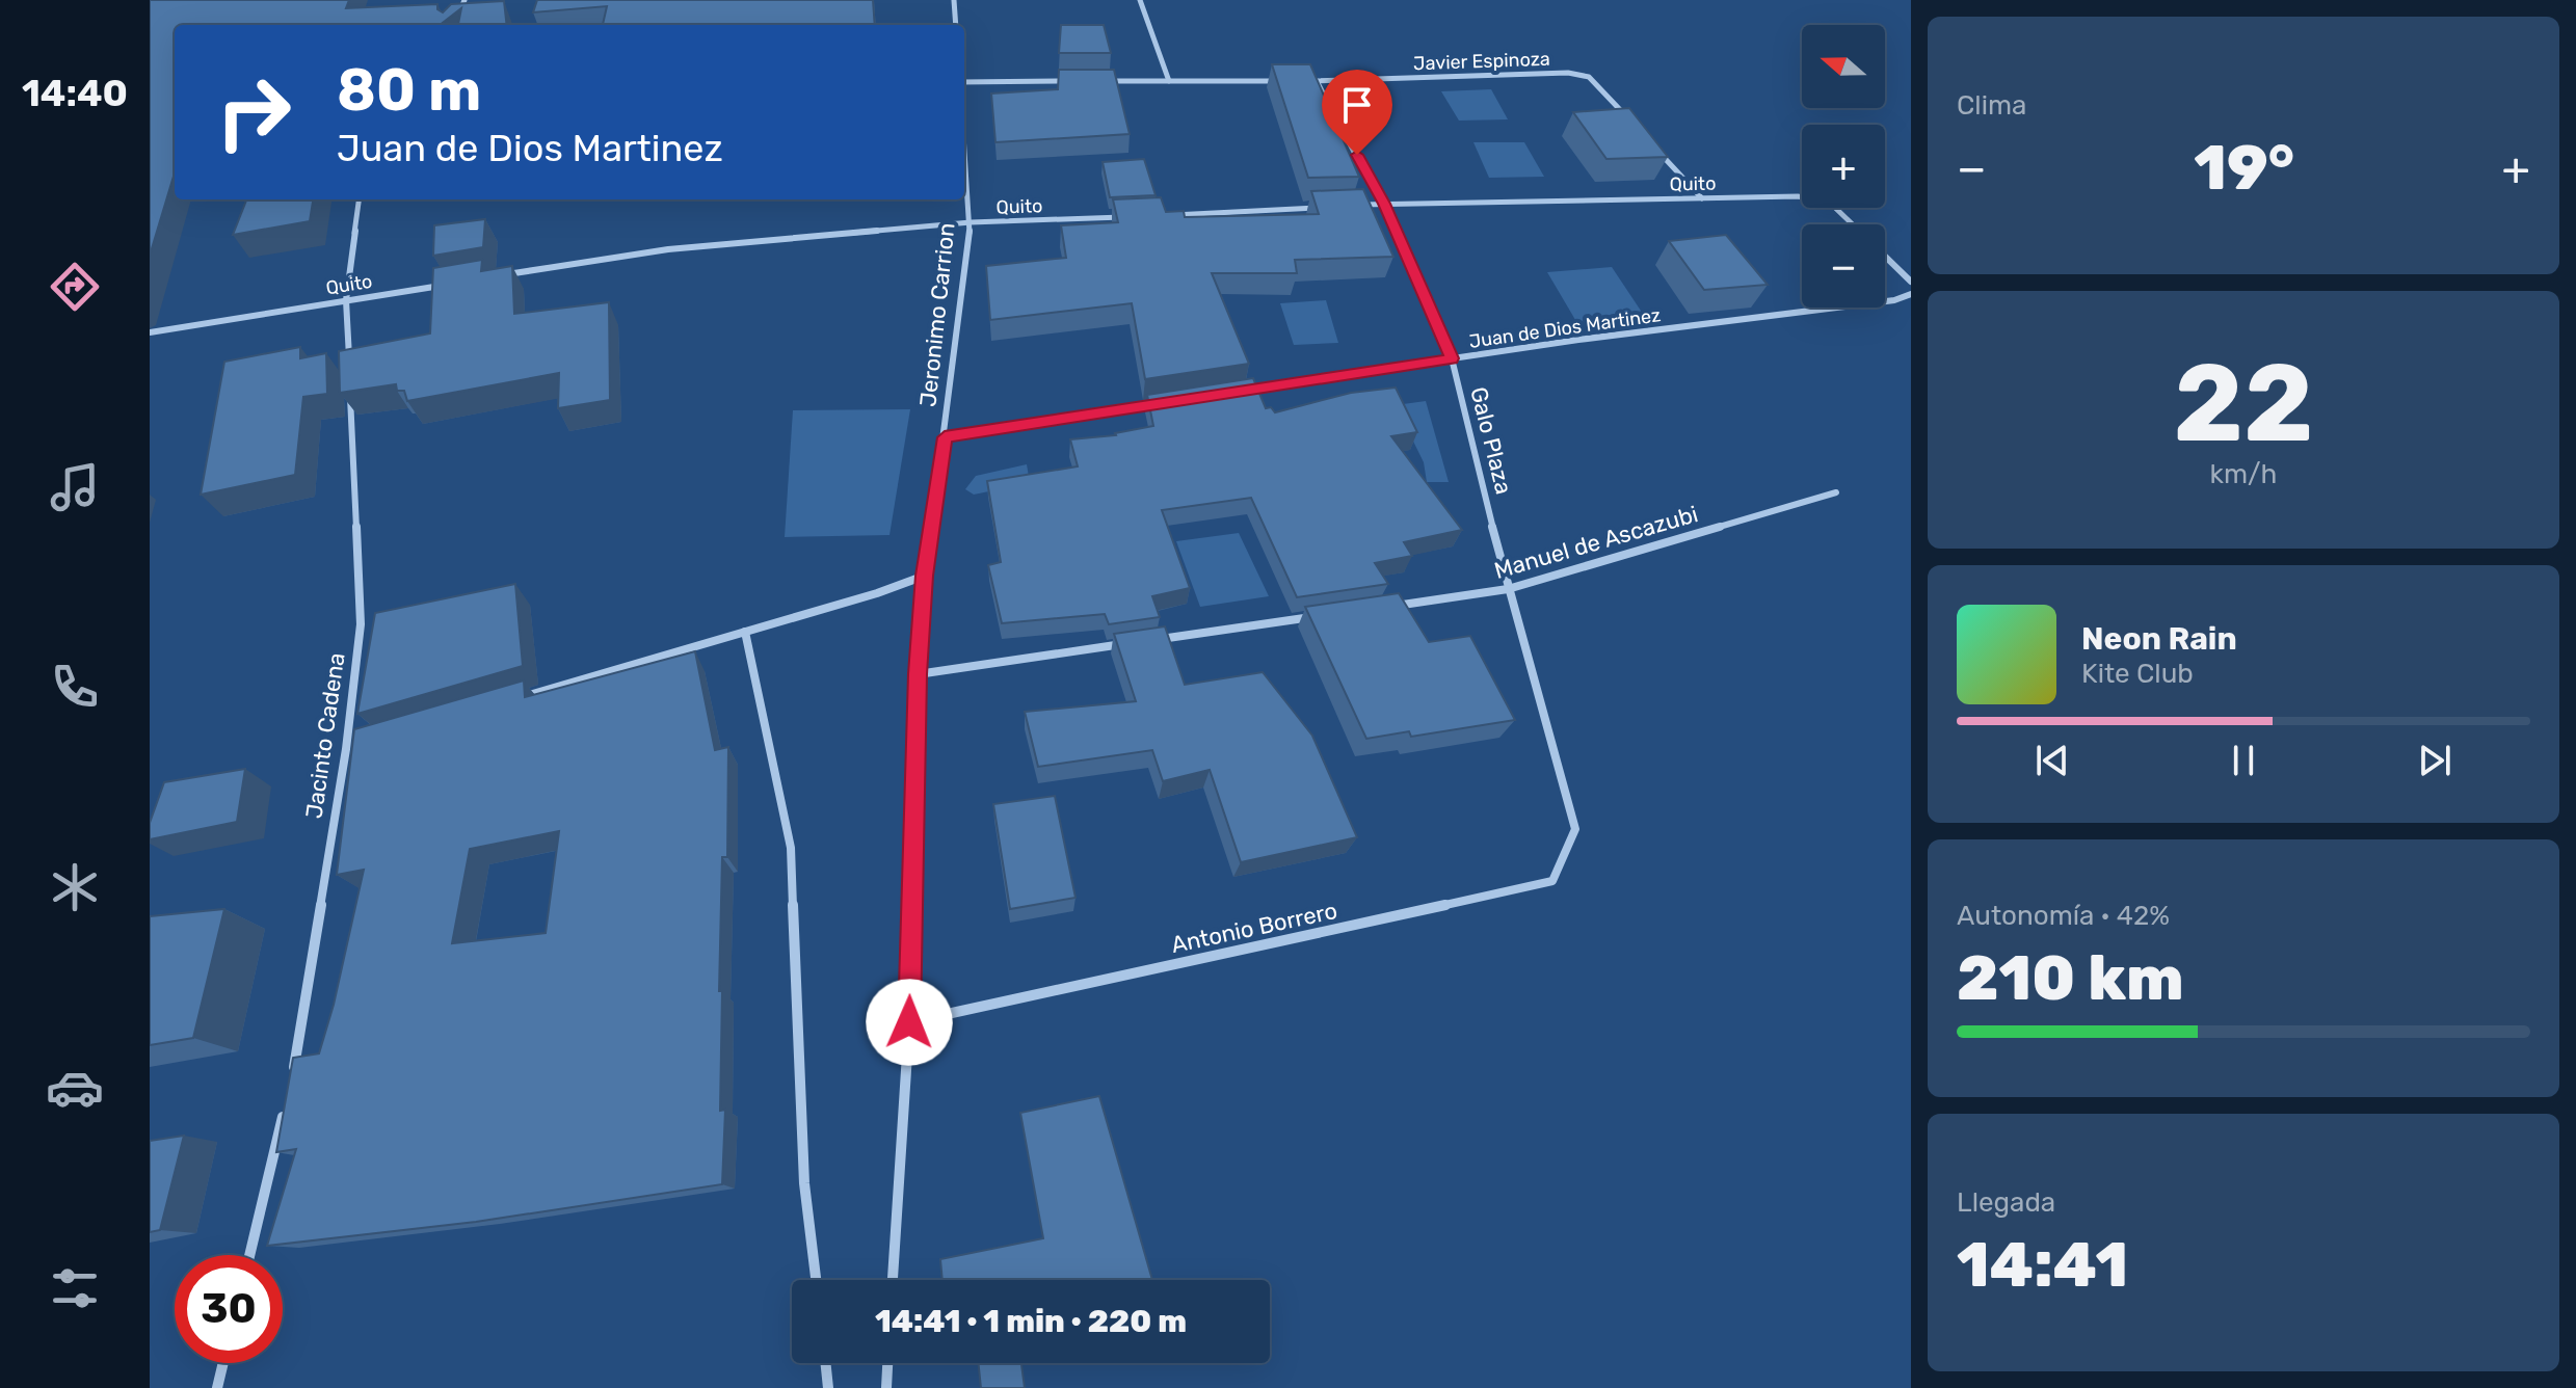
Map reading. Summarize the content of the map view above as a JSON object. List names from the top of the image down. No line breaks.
{"streets":{"street":["Javier Espinoza","Quito","Jeronimo Carrion","Juan de Dios Martinez","Galo Plaza","Manuel de Ascazubi","Jacinto Cadena","Antonio Borrero"]},"crossings":[["Javier Espinoza","Galo Plaza"],["Quito","Jeronimo Carrion"],["Quito","Galo Plaza"],["Jeronimo Carrion","Antonio Borrero"],["Juan de Dios Martinez","Galo Plaza"],["Galo Plaza","Manuel de Ascazubi"],["Galo Plaza","Antonio Borrero"]],"north":"left","page":{"tabs":"14:40","tile":["Clima",["22","km/h"],["Autonomía · 42%","210 km"],["Llegada","14:41"]],"map_buttons":["+","−"],"turn":["80 m","Juan de Dios Martinez"],"heat":["−","19°","+"],"song":["Neon Rain","Kite Club"],"limit":"30","trip":"14:41 · 1 min · 220 m"}}
